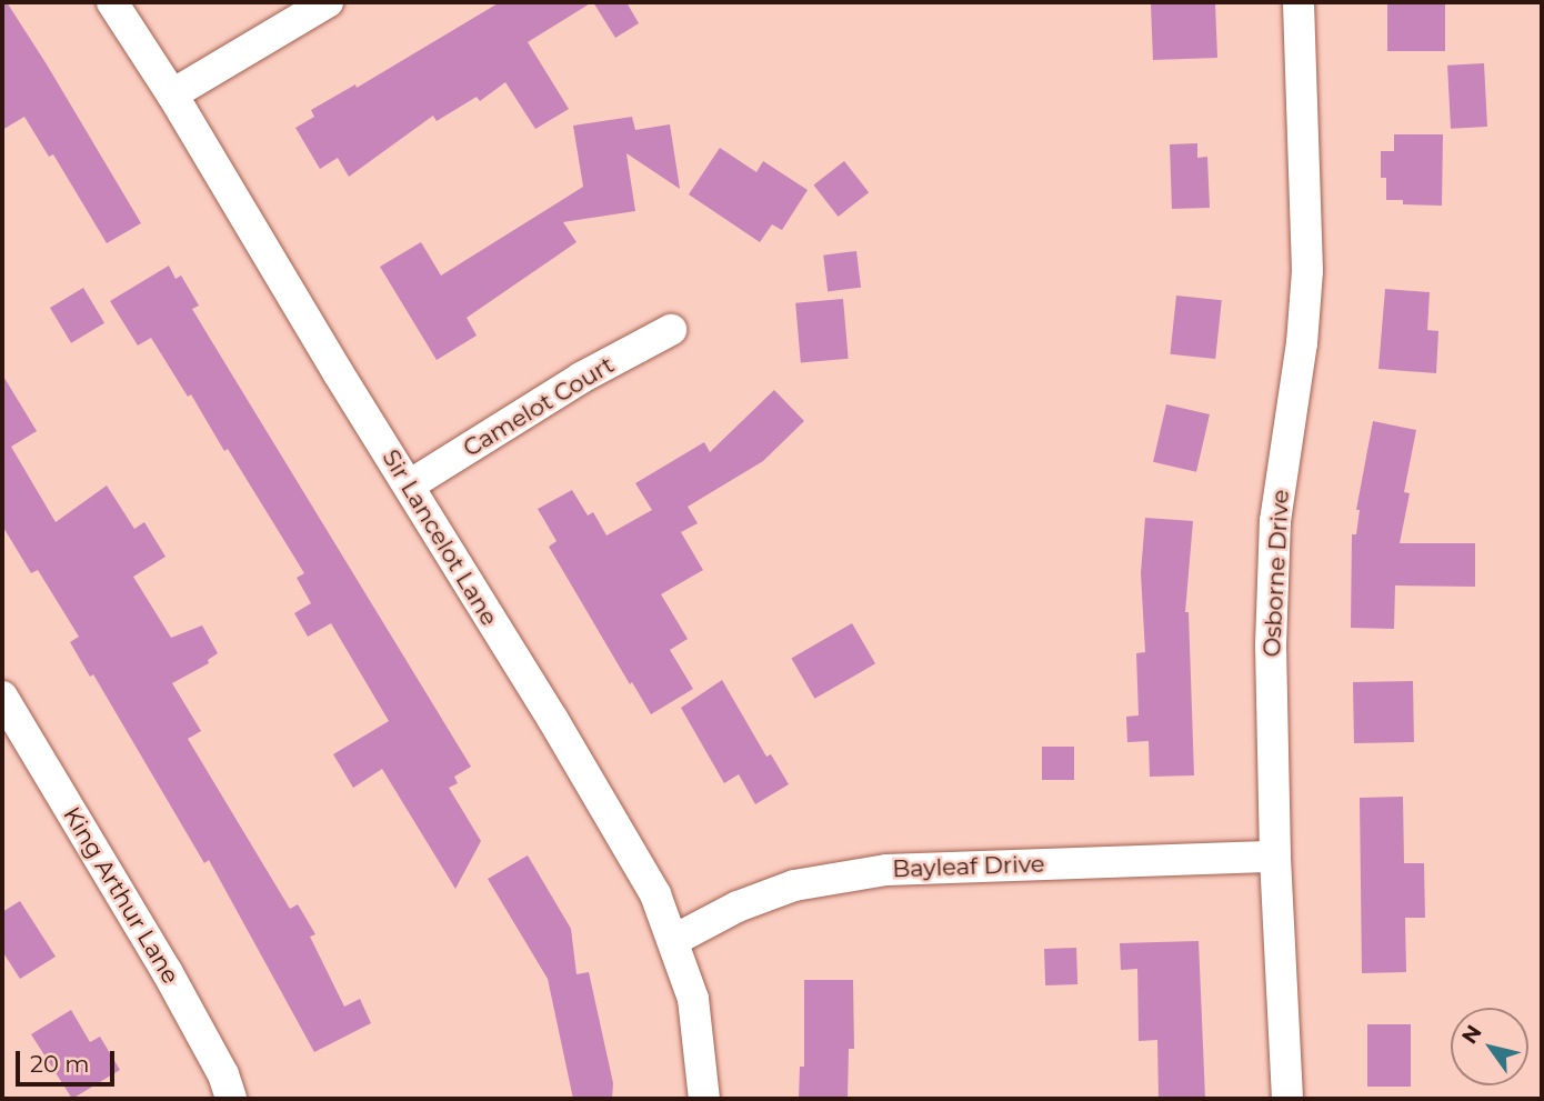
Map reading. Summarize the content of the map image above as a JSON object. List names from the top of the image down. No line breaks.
{"streets":{"street":["Camelot Court","Sir Lancelot Lane","Osborne Drive","Bayleaf Drive","King Arthur Lane"]},"crossings":[["Camelot Court","Sir Lancelot Lane"],["Sir Lancelot Lane","Bayleaf Drive"],["Osborne Drive","Bayleaf Drive"]],"scale_bar":"20 m","north":"top left"}
